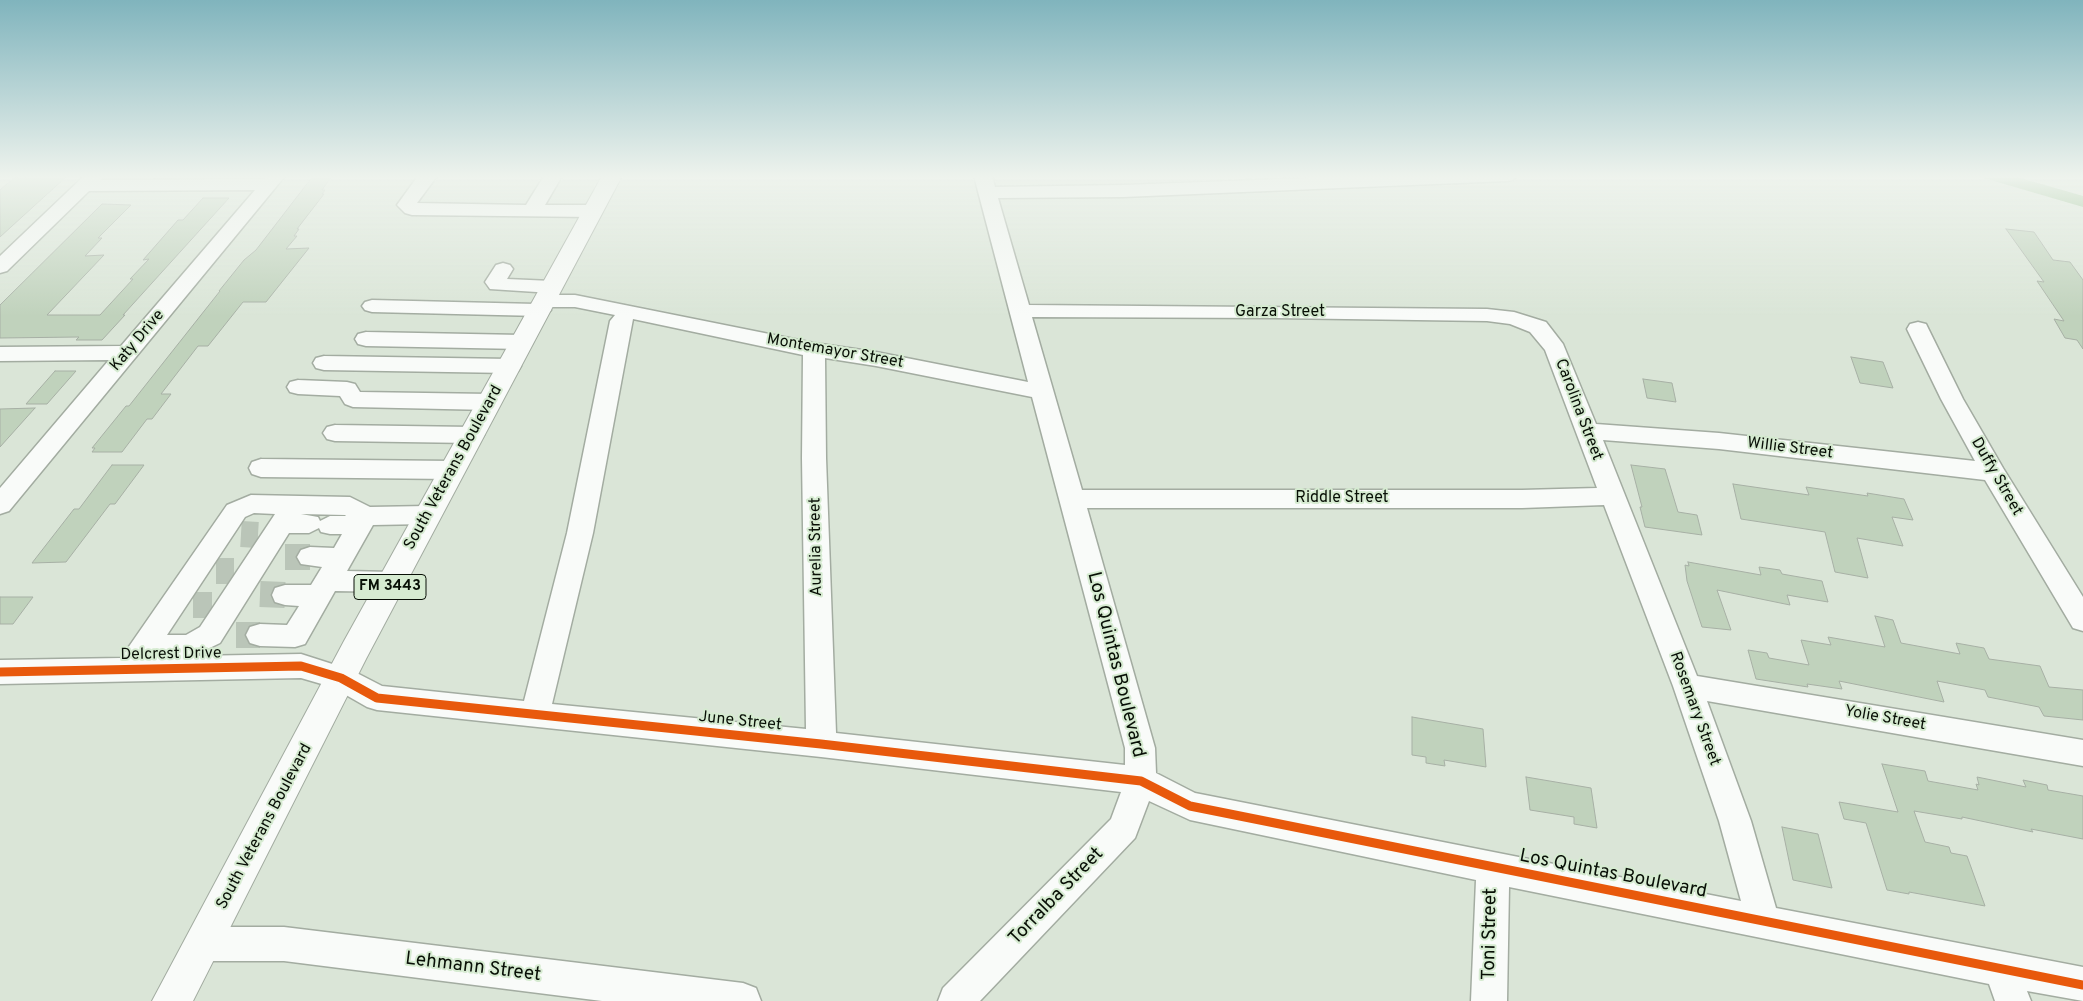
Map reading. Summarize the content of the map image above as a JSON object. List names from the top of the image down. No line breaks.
{"streets":{"main road":["South Veterans Boulevard","FM 3443"],"street":["Garza Street","Katy Drive","Montemayor Street","Carolina Street","Willie Street","Duffy Street","Riddle Street","Aurelia Street","Delcrest Drive","Los Quintas Boulevard","Rosemary Street","Yolie Street","June Street","Torralba Street","Toni Street","Lehmann Street"]},"crossings":[["Garza Street","Carolina Street"],["Garza Street","Los Quintas Boulevard"],["Montemayor Street","South Veterans Boulevard"],["Montemayor Street","Aurelia Street"],["Montemayor Street","Los Quintas Boulevard"],["Carolina Street","Willie Street"],["Carolina Street","Riddle Street"],["Carolina Street","Rosemary Street"],["Willie Street","Duffy Street"],["South Veterans Boulevard","Delcrest Drive"],["South Veterans Boulevard","June Street"],["South Veterans Boulevard","Lehmann Street"],["Riddle Street","Los Quintas Boulevard"],["Aurelia Street","June Street"],["Delcrest Drive","June Street"],["Los Quintas Boulevard","Rosemary Street"],["Los Quintas Boulevard","June Street"],["Los Quintas Boulevard","Torralba Street"],["Los Quintas Boulevard","Toni Street"],["Rosemary Street","Yolie Street"],["June Street","Torralba Street"]]}
